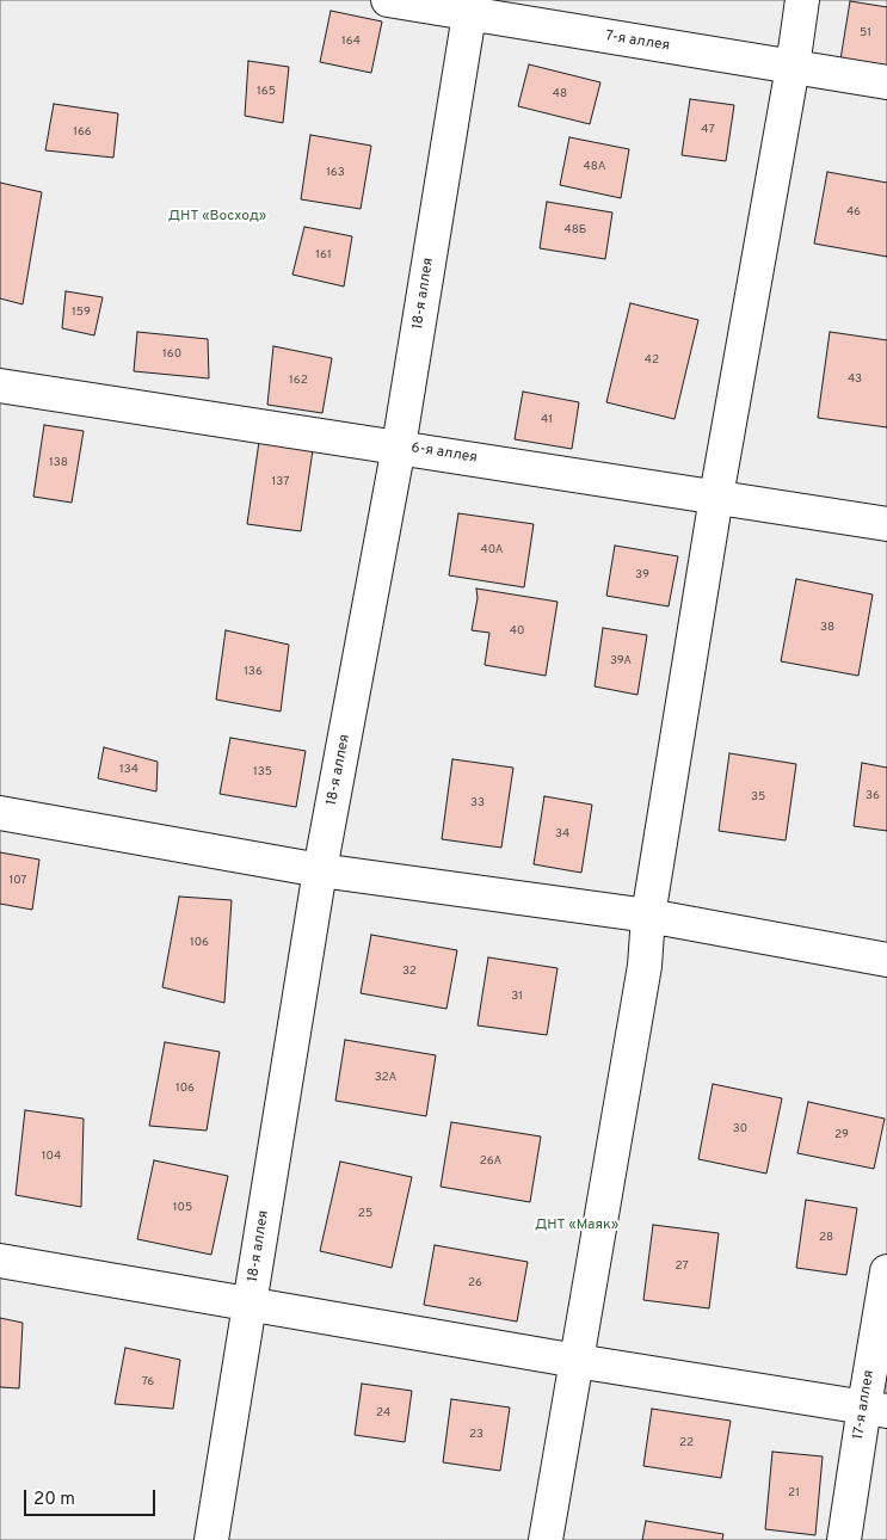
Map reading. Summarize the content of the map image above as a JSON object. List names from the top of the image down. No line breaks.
{"streets":{"street":["7-я аллея","18-я аллея","6-я аллея","17-я аллея"]},"crossings":[["7-я аллея","18-я аллея"],["18-я аллея","6-я аллея"]],"parks":["ДНТ «Восход»","ДНТ «Маяк»"],"house_numbers":["51","164","165","48","47","166","48А","163","46","48Б","161","159","160","42","43","162","41","138","137","40А","39","38","40","39А","136","134","135","36","35","33","34","107","106","32","31","32А","106","30","29","104","26А","105","25","28","27","26","76","24","23","22","21"],"scale_bar":"20 m"}
